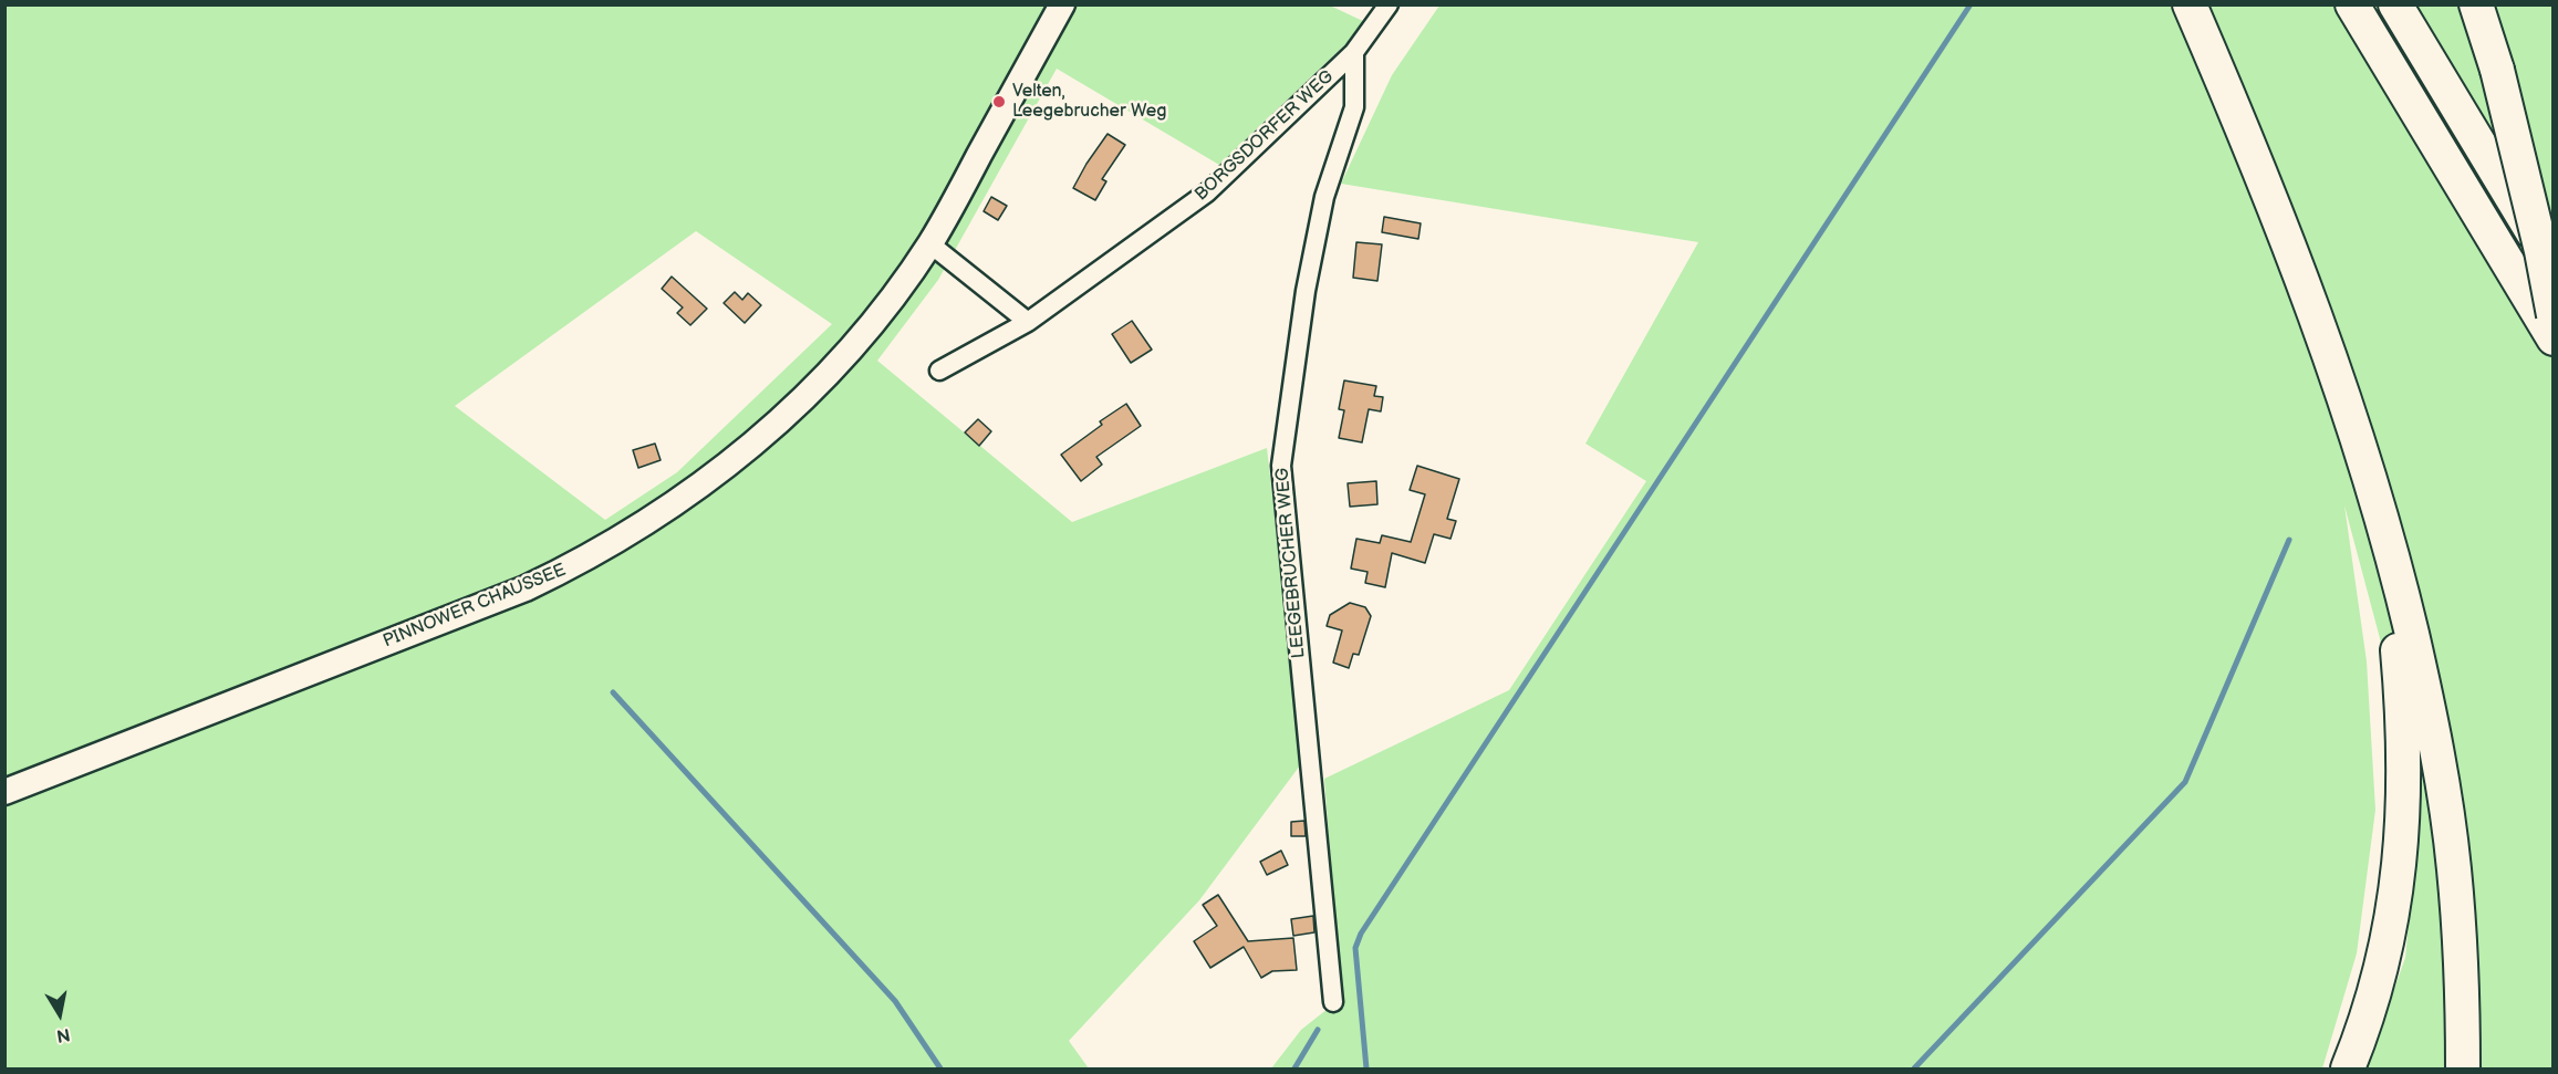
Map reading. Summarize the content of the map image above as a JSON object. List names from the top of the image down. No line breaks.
{"streets":{"main road":["PINNOWER CHAUSSEE"],"street":["BORGSDORFER WEG","LEEGEBRUCHER WEG"]},"crossings":[["BORGSDORFER WEG","LEEGEBRUCHER WEG"]],"places":["Velten, Leegebrucher Weg"],"north":"bottom"}
